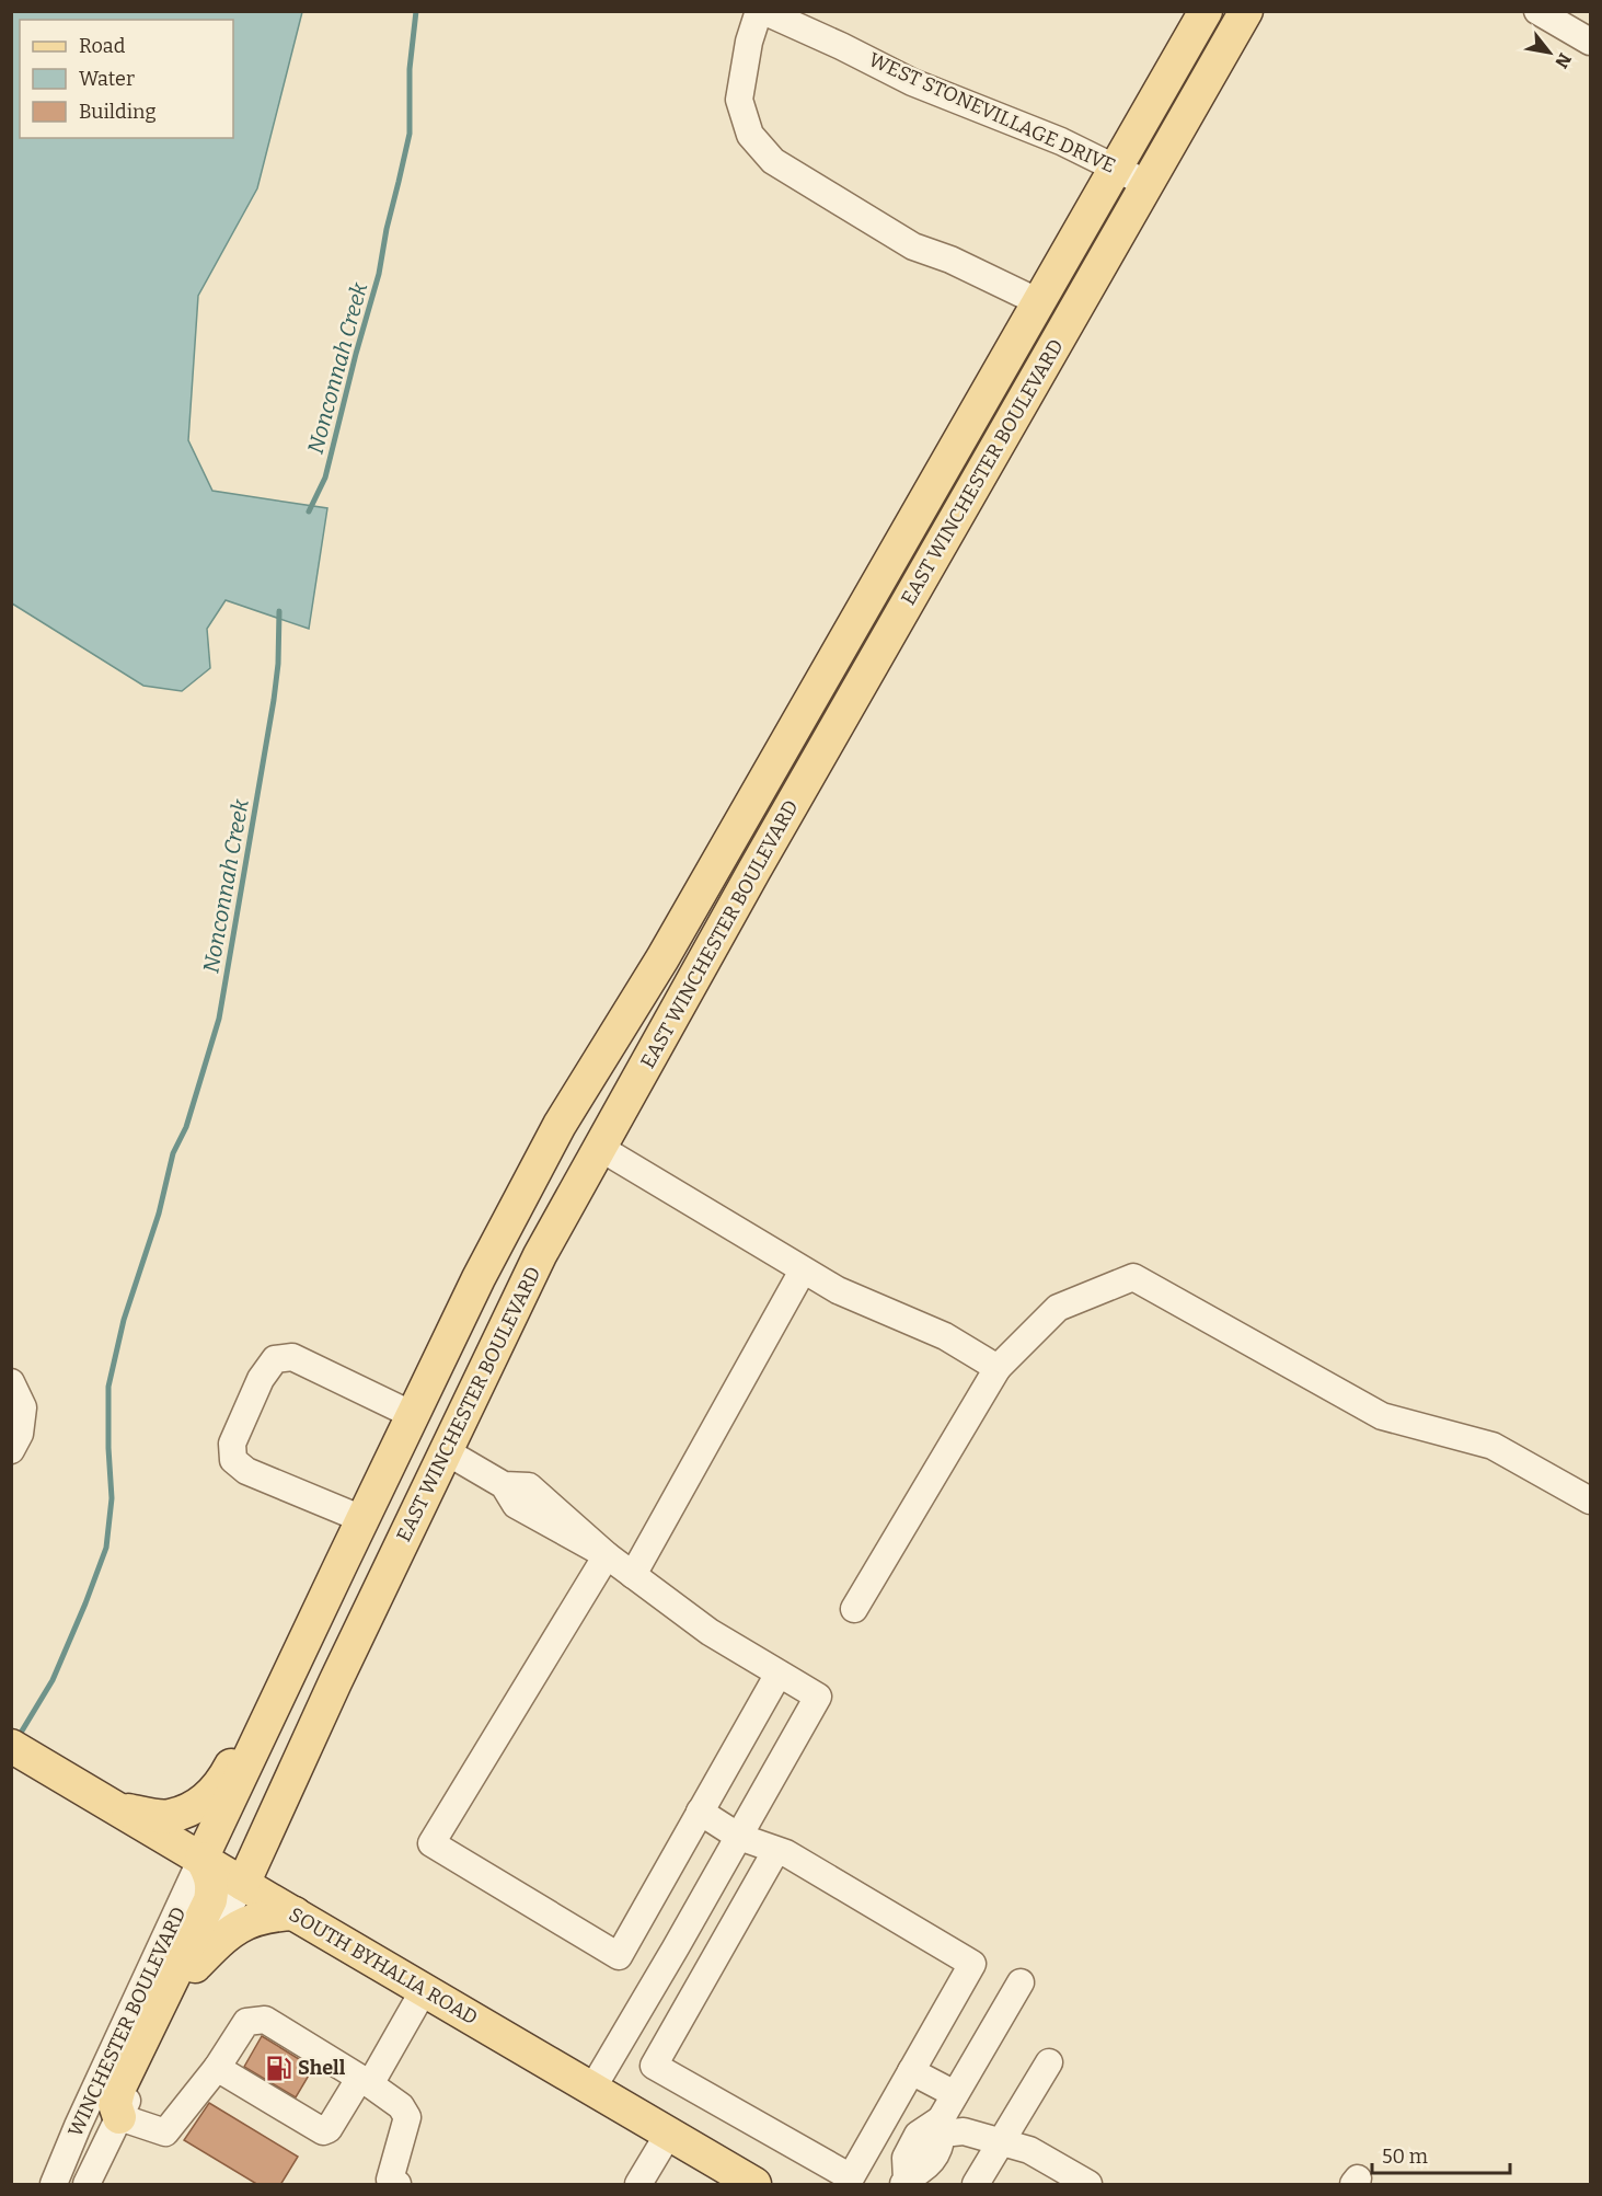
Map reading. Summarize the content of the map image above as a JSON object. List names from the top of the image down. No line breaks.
{"streets":{"main road":["EAST WINCHESTER BOULEVARD","SOUTH BYHALIA ROAD"],"street":["WEST STONEVILLAGE DRIVE","WINCHESTER BOULEVARD"]},"crossings":[["WEST STONEVILLAGE DRIVE","EAST WINCHESTER BOULEVARD"],["EAST WINCHESTER BOULEVARD","SOUTH BYHALIA ROAD"],["EAST WINCHESTER BOULEVARD","WINCHESTER BOULEVARD"],["SOUTH BYHALIA ROAD","WINCHESTER BOULEVARD"]],"water":["Nonconnah Creek"],"places":{"fuel station":["Shell"]},"legend":["Road","Water","Building"],"scale_bar":"50 m","north":"bottom right"}
